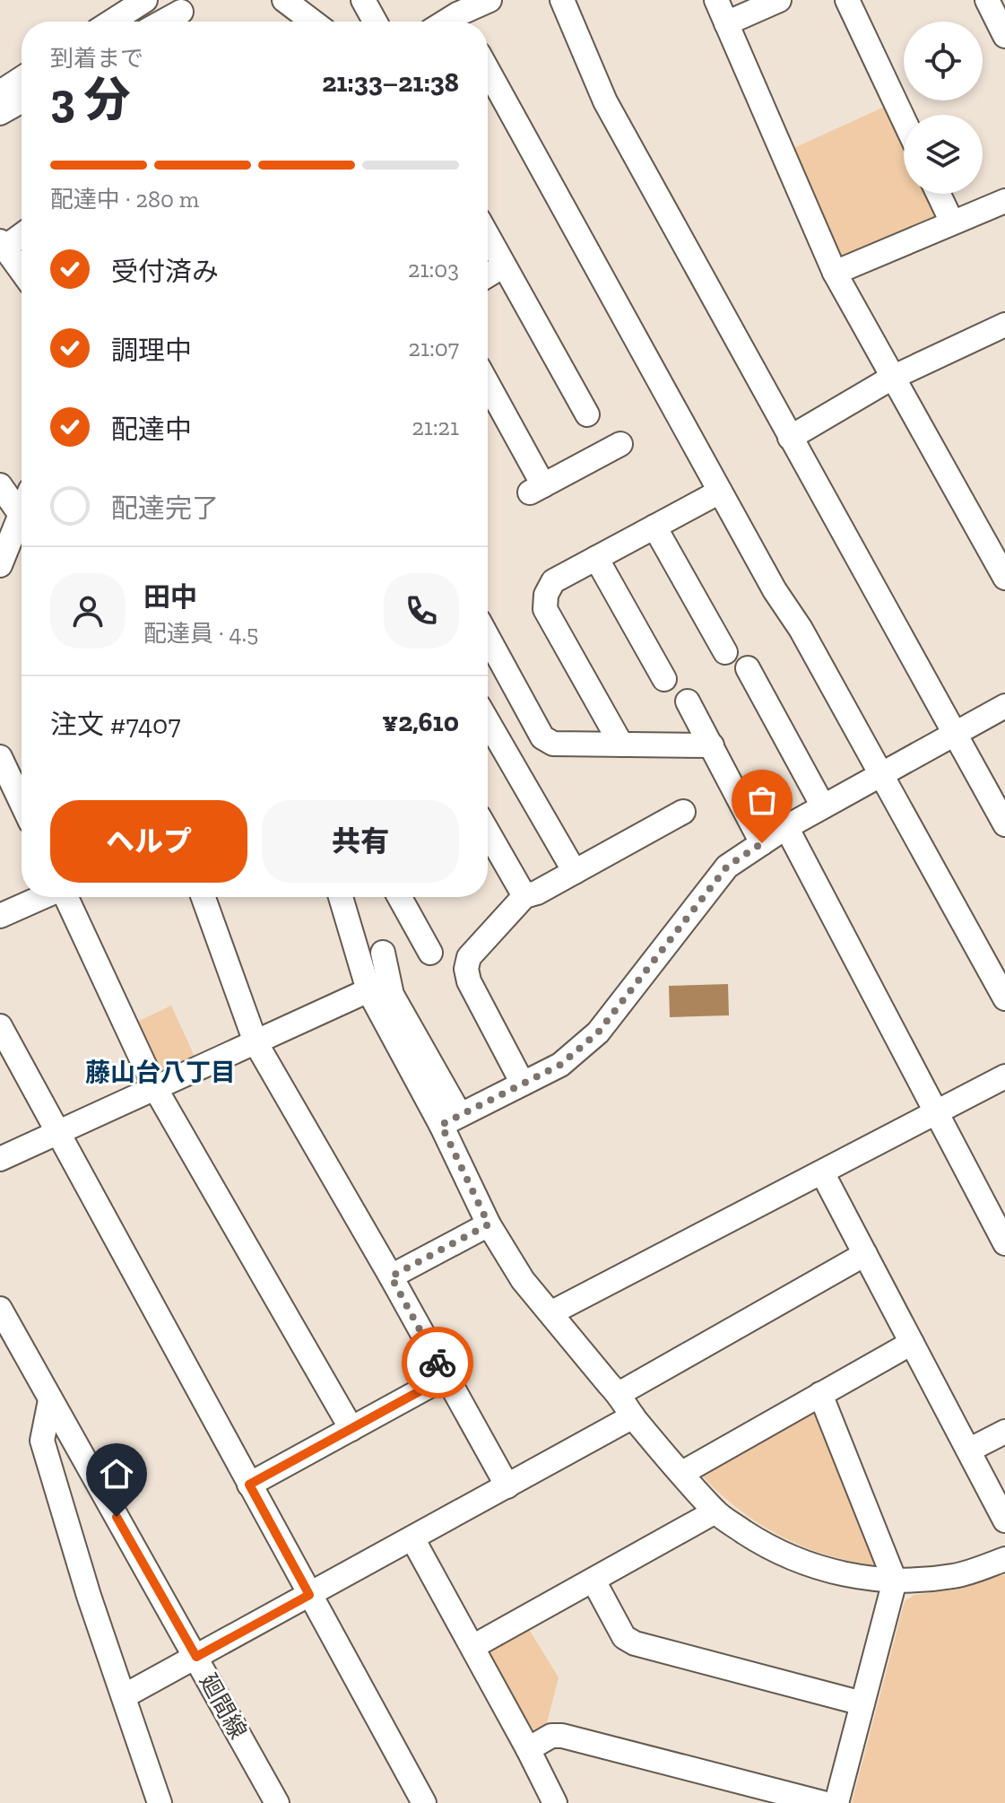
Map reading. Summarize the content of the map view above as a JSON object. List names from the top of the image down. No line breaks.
{"streets":{"street":["廻間線"]},"districts":["藤山台八丁目"],"page":{"heading":["3 分","到着まで","21:33–21:38"],"panel":["田中","配達員 · 4.5","注文 #7407","¥2,610"],"bar":"配達中 · 280 m","list":[["受付済み","21:03"],["調理中","21:07"],["配達中","21:21"],"配達完了"],"buttons":["ヘルプ","共有"]}}
